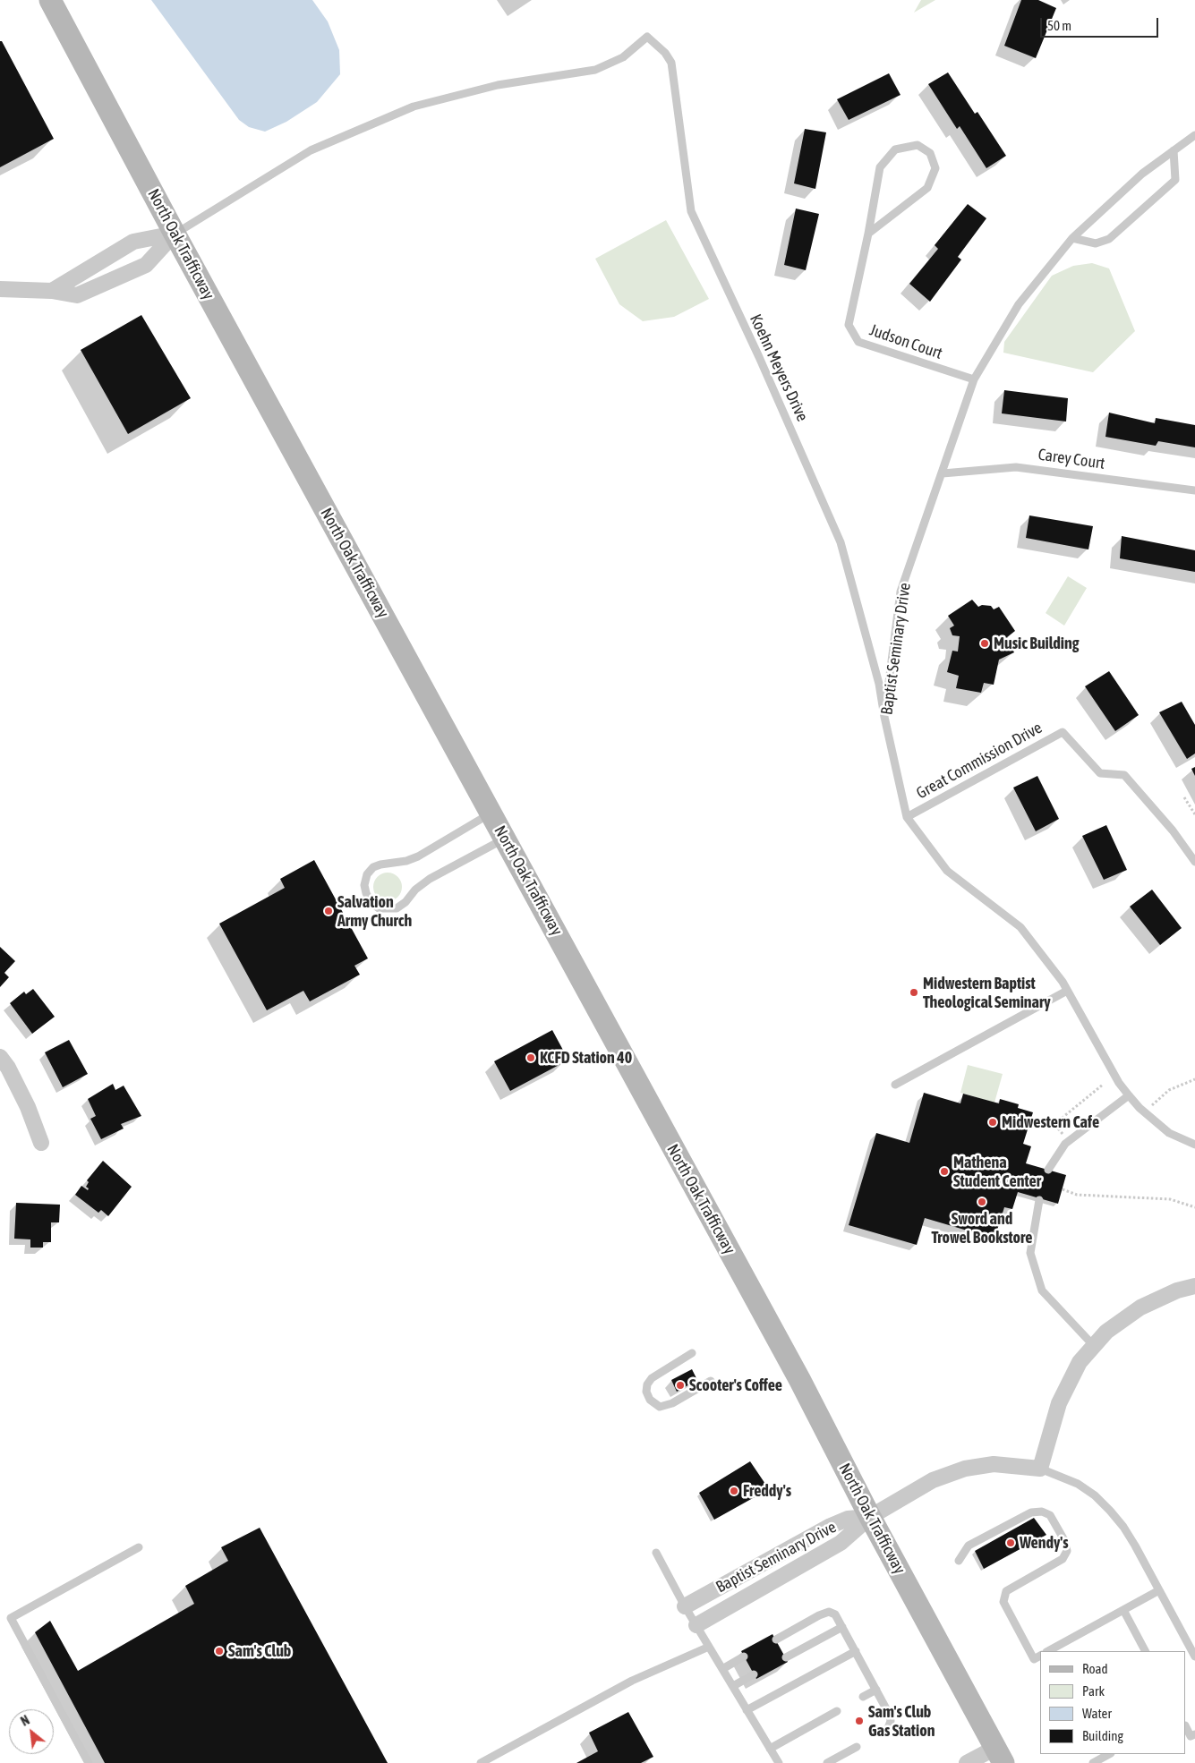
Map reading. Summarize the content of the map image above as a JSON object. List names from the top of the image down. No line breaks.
{"streets":{"main road":["North Oak Trafficway"],"street":["Baptist Seminary Drive"],"lane":["Judson Court","Koehn Meyers Drive","Carey Court","Great Commission Drive"]},"crossings":[["North Oak Trafficway","Koehn Meyers Drive"],["North Oak Trafficway","Baptist Seminary Drive"],["Judson Court","Baptist Seminary Drive"],["Koehn Meyers Drive","Baptist Seminary Drive"],["Carey Court","Baptist Seminary Drive"],["Baptist Seminary Drive","Great Commission Drive"]],"places":["Music Building","Salvation Army Church","Midwestern Baptist Theological Seminary","KCFD Station 40","Midwestern Cafe","Mathena Student Center","Sword and Trowel Bookstore","Scooter's Coffee","Freddy's","Wendy's","Sam's Club","Sam's Club Gas Station"],"legend":["Road","Park","Water","Building"],"scale_bar":"50 m","north":"top left"}
